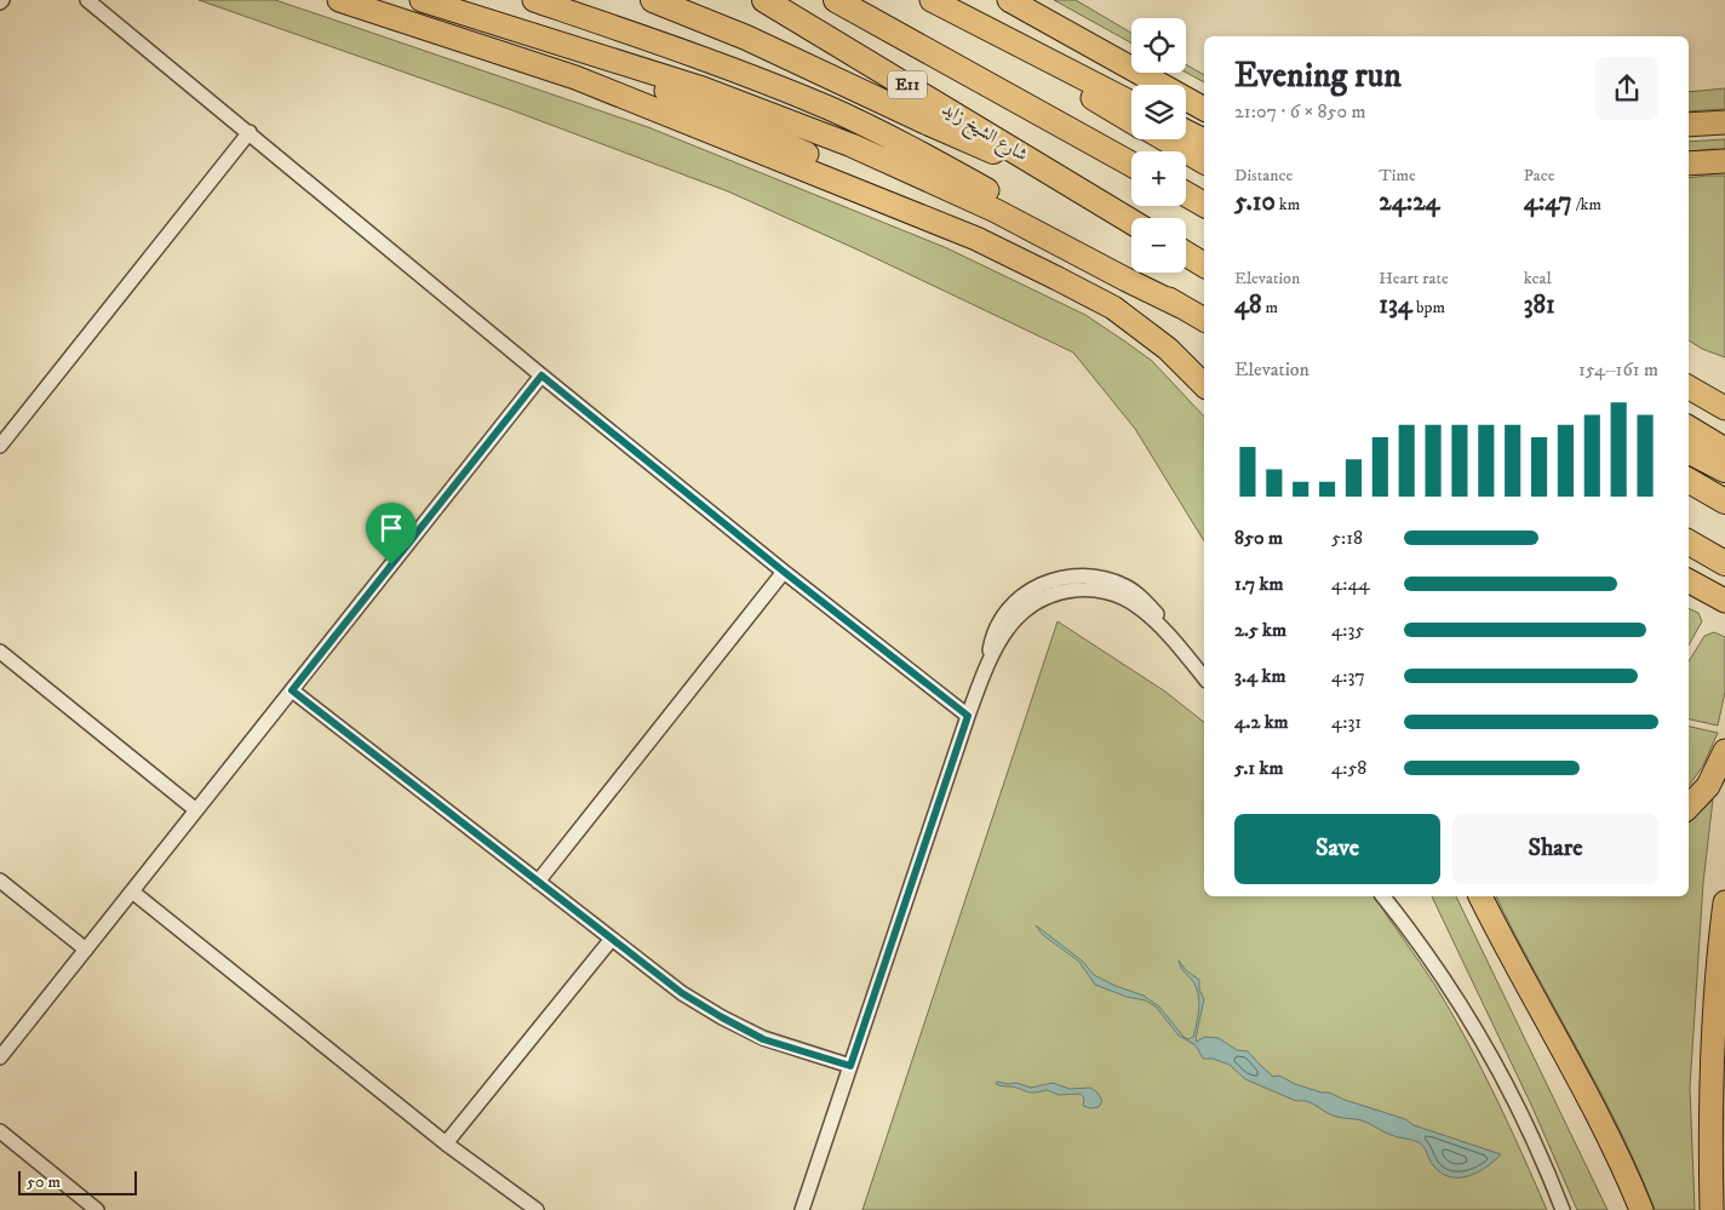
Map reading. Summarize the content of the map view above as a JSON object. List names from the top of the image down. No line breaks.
{"streets":{"highway":["E11","شارع الشيخ زايد"]},"crossings":[["E11","شارع الشيخ زايد"]],"scale_bar":"50 m","page":{"map_buttons":["+","−"],"heading":["Evening run","21:07 · 6 × 850 m"],"stats":[["Distance","5.10 km"],["Time","24:24"],["Pace","4:47 /km"],["Elevation","48 m"],["Heart rate","134 bpm"],["kcal","381"]],"chart":["Elevation","154–161 m"],"list":[{"name":"850 m","note":"5:18"},{"name":"1.7 km","note":"4:44"},{"name":"2.5 km","note":"4:35"},{"name":"3.4 km","note":"4:37"},{"name":"4.2 km","note":"4:31"},{"name":"5.1 km","note":"4:58"}],"buttons":["Save","Share"],"scale":"50 m"}}
